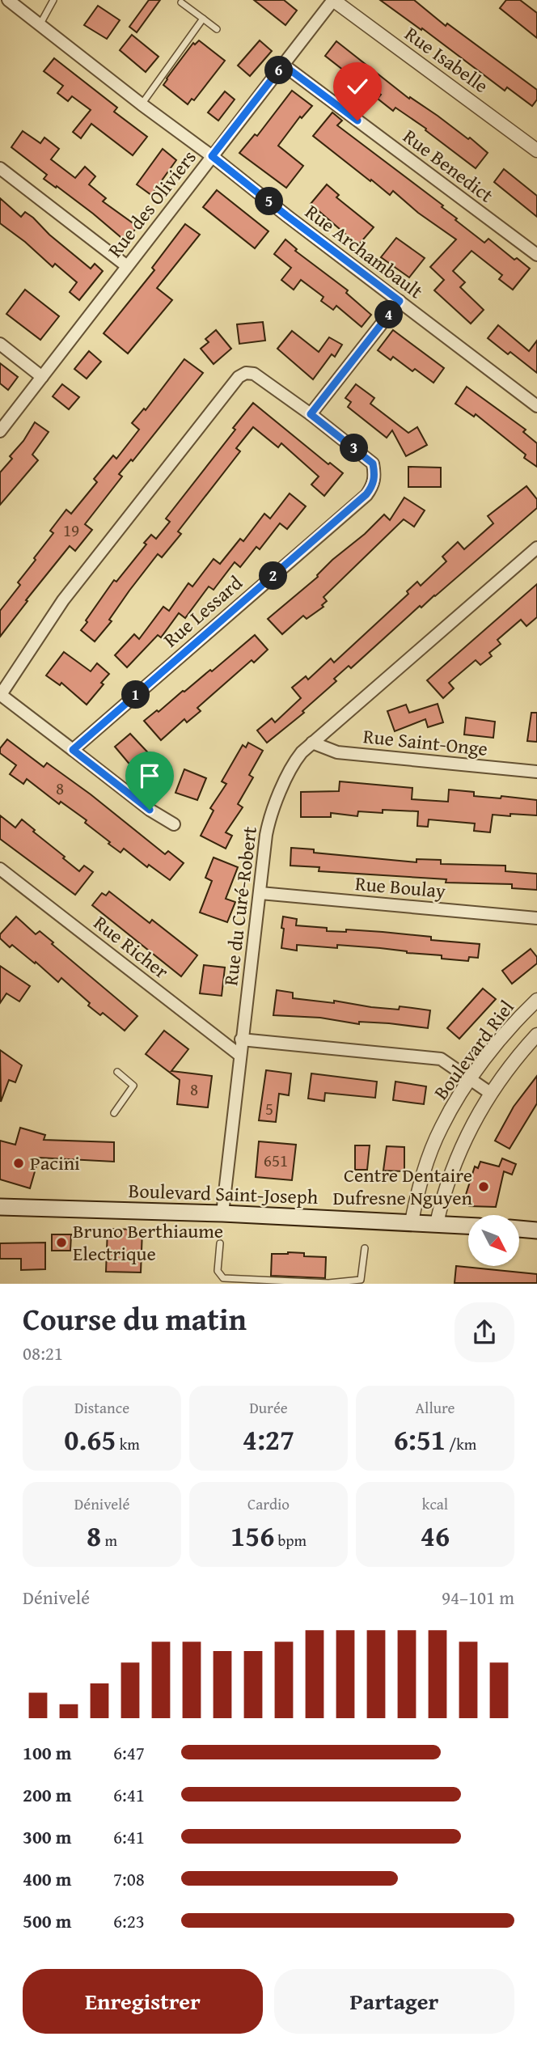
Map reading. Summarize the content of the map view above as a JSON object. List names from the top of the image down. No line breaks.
{"streets":{"main road":["Boulevard Saint-Joseph"],"street":["Rue Isabelle","Rue Benedict","Rue des Oliviers","Rue Archambault","Rue Lessard","Rue Saint-Onge","Rue Boulay","Rue du Curé-Robert","Rue Richer","Boulevard Riel"]},"crossings":[["Rue Isabelle","Rue des Oliviers"],["Rue Benedict","Rue des Oliviers"],["Rue des Oliviers","Rue Archambault"],["Rue Saint-Onge","Rue du Curé-Robert"],["Rue Boulay","Rue du Curé-Robert"],["Rue du Curé-Robert","Rue Richer"],["Rue du Curé-Robert","Boulevard Saint-Joseph"],["Boulevard Riel","Boulevard Saint-Joseph"]],"places":["Pacini","Centre Dentaire Dufresne Nguyen","Bruno Berthiaume Electrique"],"house_numbers":["19","8","8","5","651"],"north":"bottom right","page":{"pins":["6","5","4","3","2","1"],"heading":["Course du matin","08:21"],"stats":[["Distance","0.65 km"],["Durée","4:27"],["Allure","6:51 /km"],["Dénivelé","8 m"],["Cardio","156 bpm"],["kcal","46"]],"chart":["Dénivelé","94–101 m"],"list":[{"name":"100 m","note":"6:47"},{"name":"200 m","note":"6:41"},{"name":"300 m","note":"6:41"},{"name":"400 m","note":"7:08"},{"name":"500 m","note":"6:23"}],"buttons":["Enregistrer","Partager"]}}
